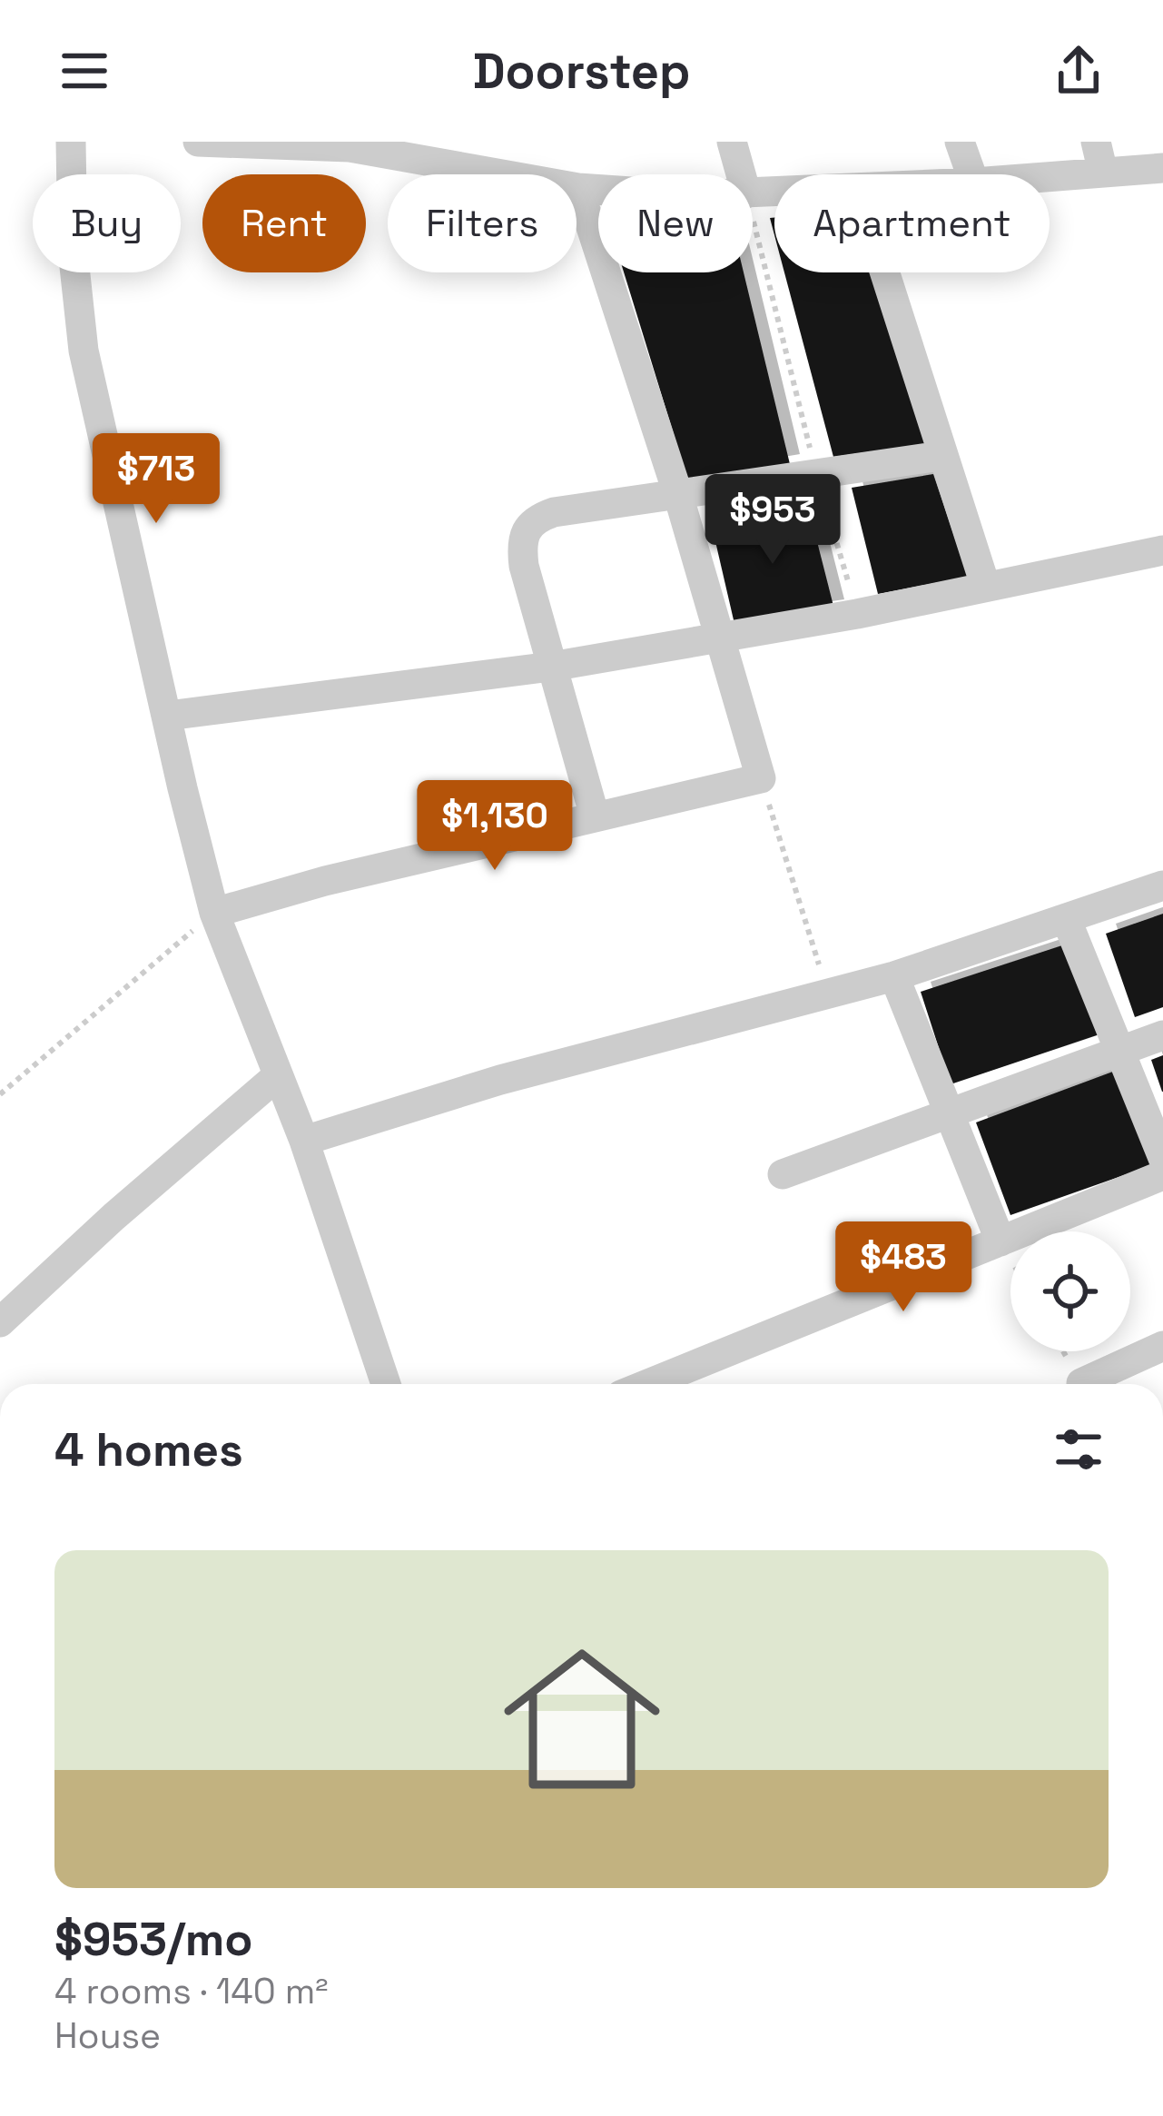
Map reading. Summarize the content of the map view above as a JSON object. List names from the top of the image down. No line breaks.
{"page":{"header":"Doorstep","chip":["Buy","Rent","Filters","New","Apartment"],"price":["$713","$953","$1,130","$483"],"heading":"4 homes","list":[{"name":"$953/mo","note":"4 rooms · 140 m² · House"}]}}
